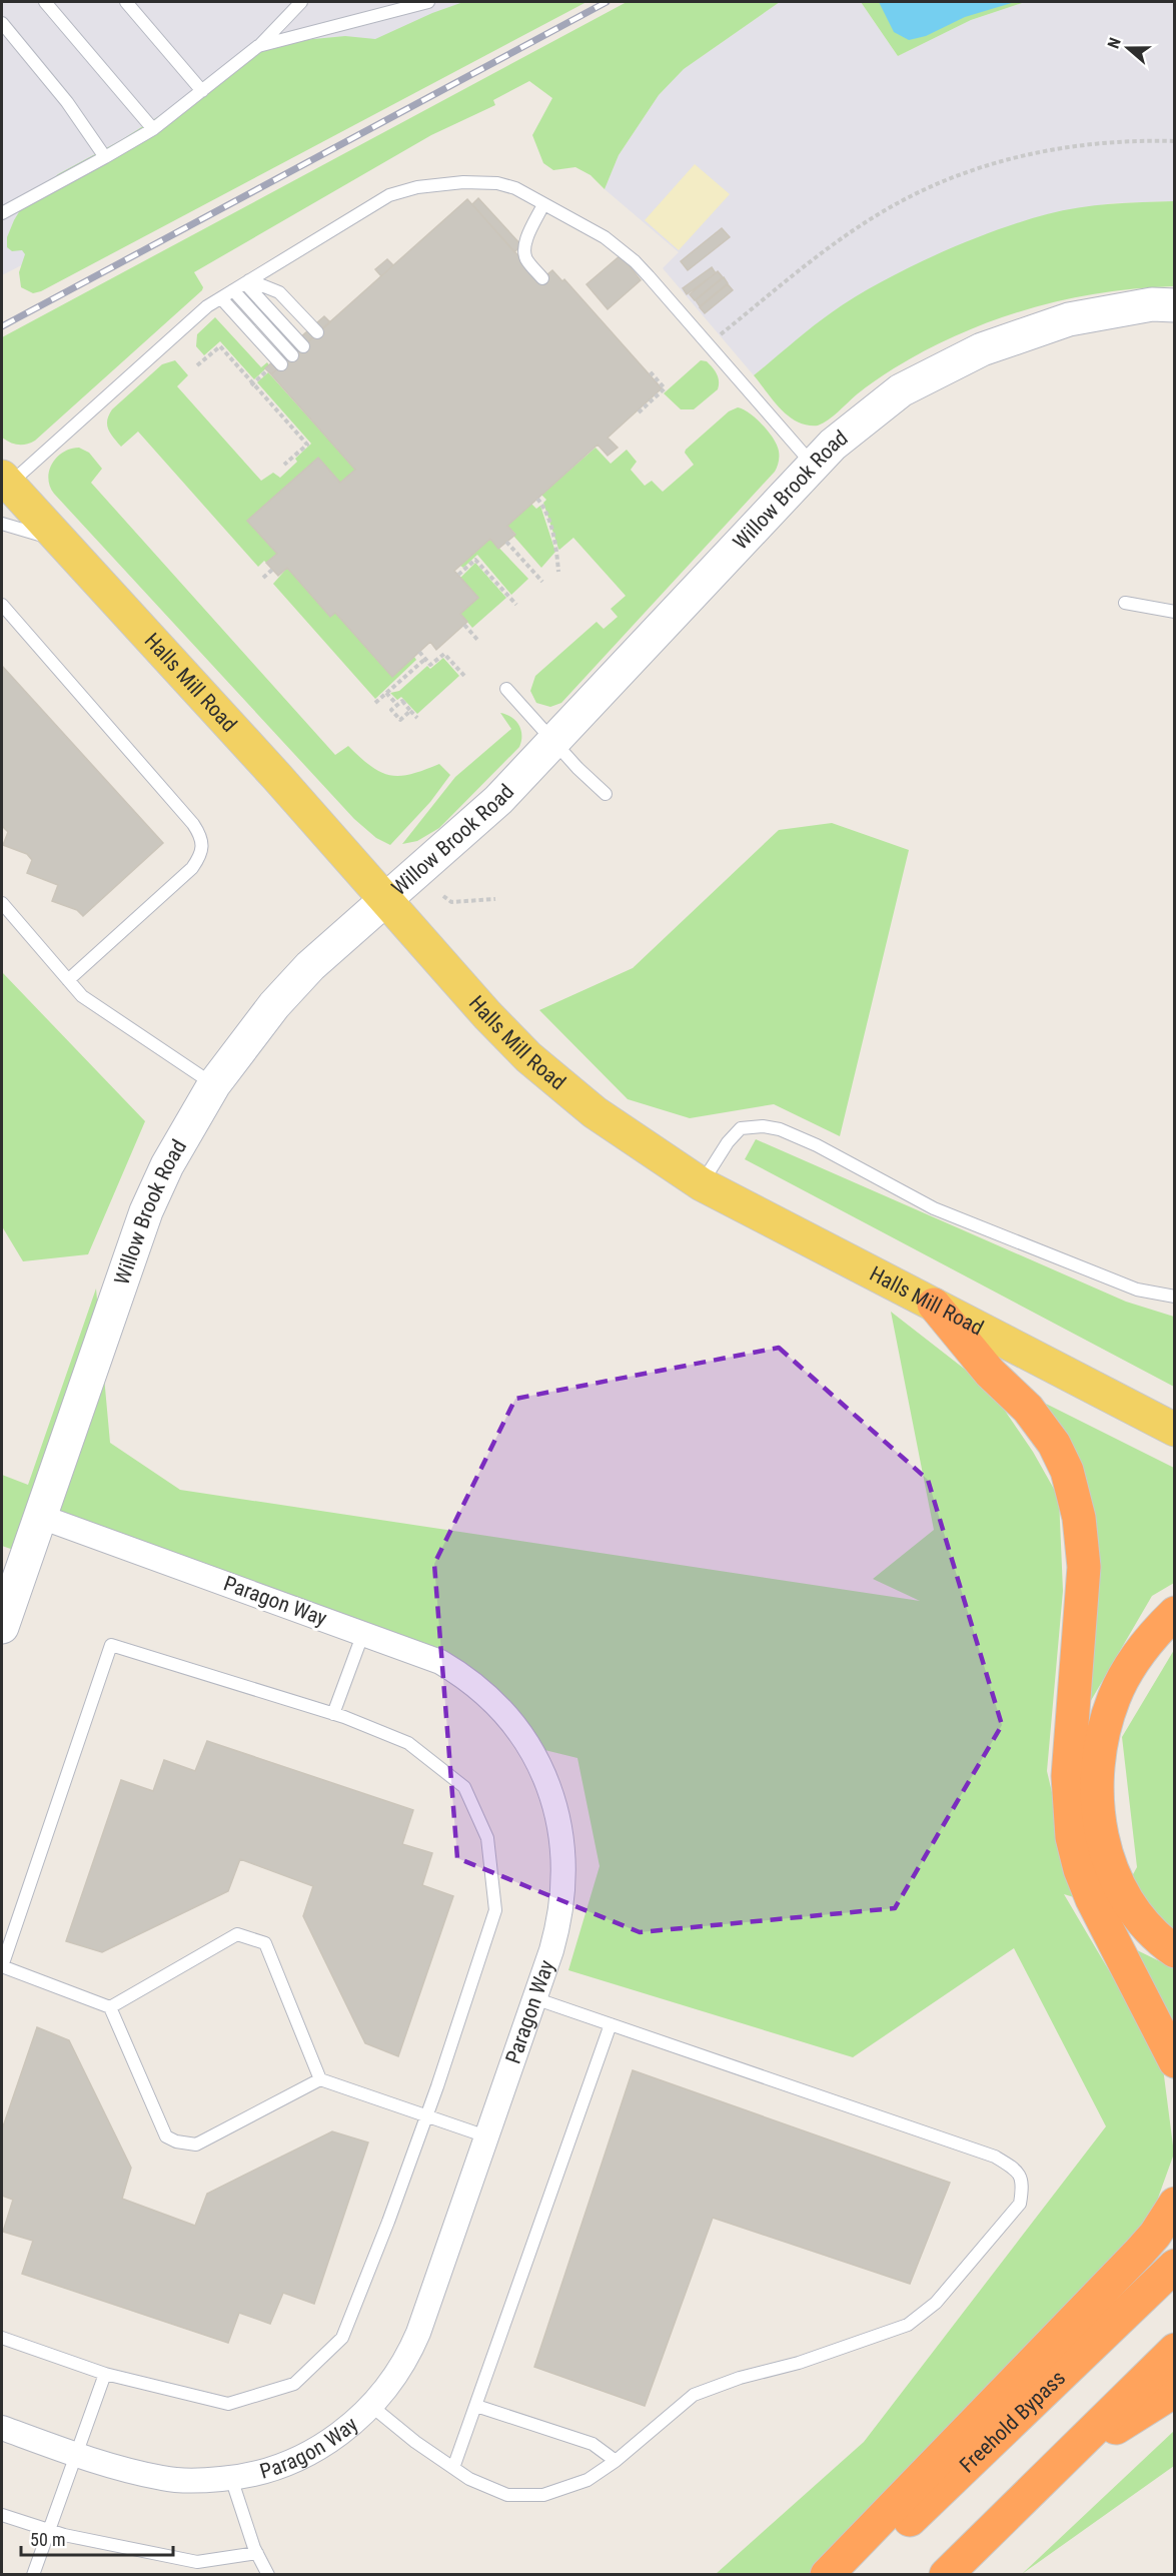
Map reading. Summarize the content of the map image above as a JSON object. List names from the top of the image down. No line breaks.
{"streets":{"highway":["Freehold Bypass"],"main road":["Halls Mill Road"],"street":["Willow Brook Road","Paragon Way"]},"crossings":[["Willow Brook Road","Halls Mill Road"],["Willow Brook Road","Paragon Way"]],"scale_bar":"50 m","north":"left"}
